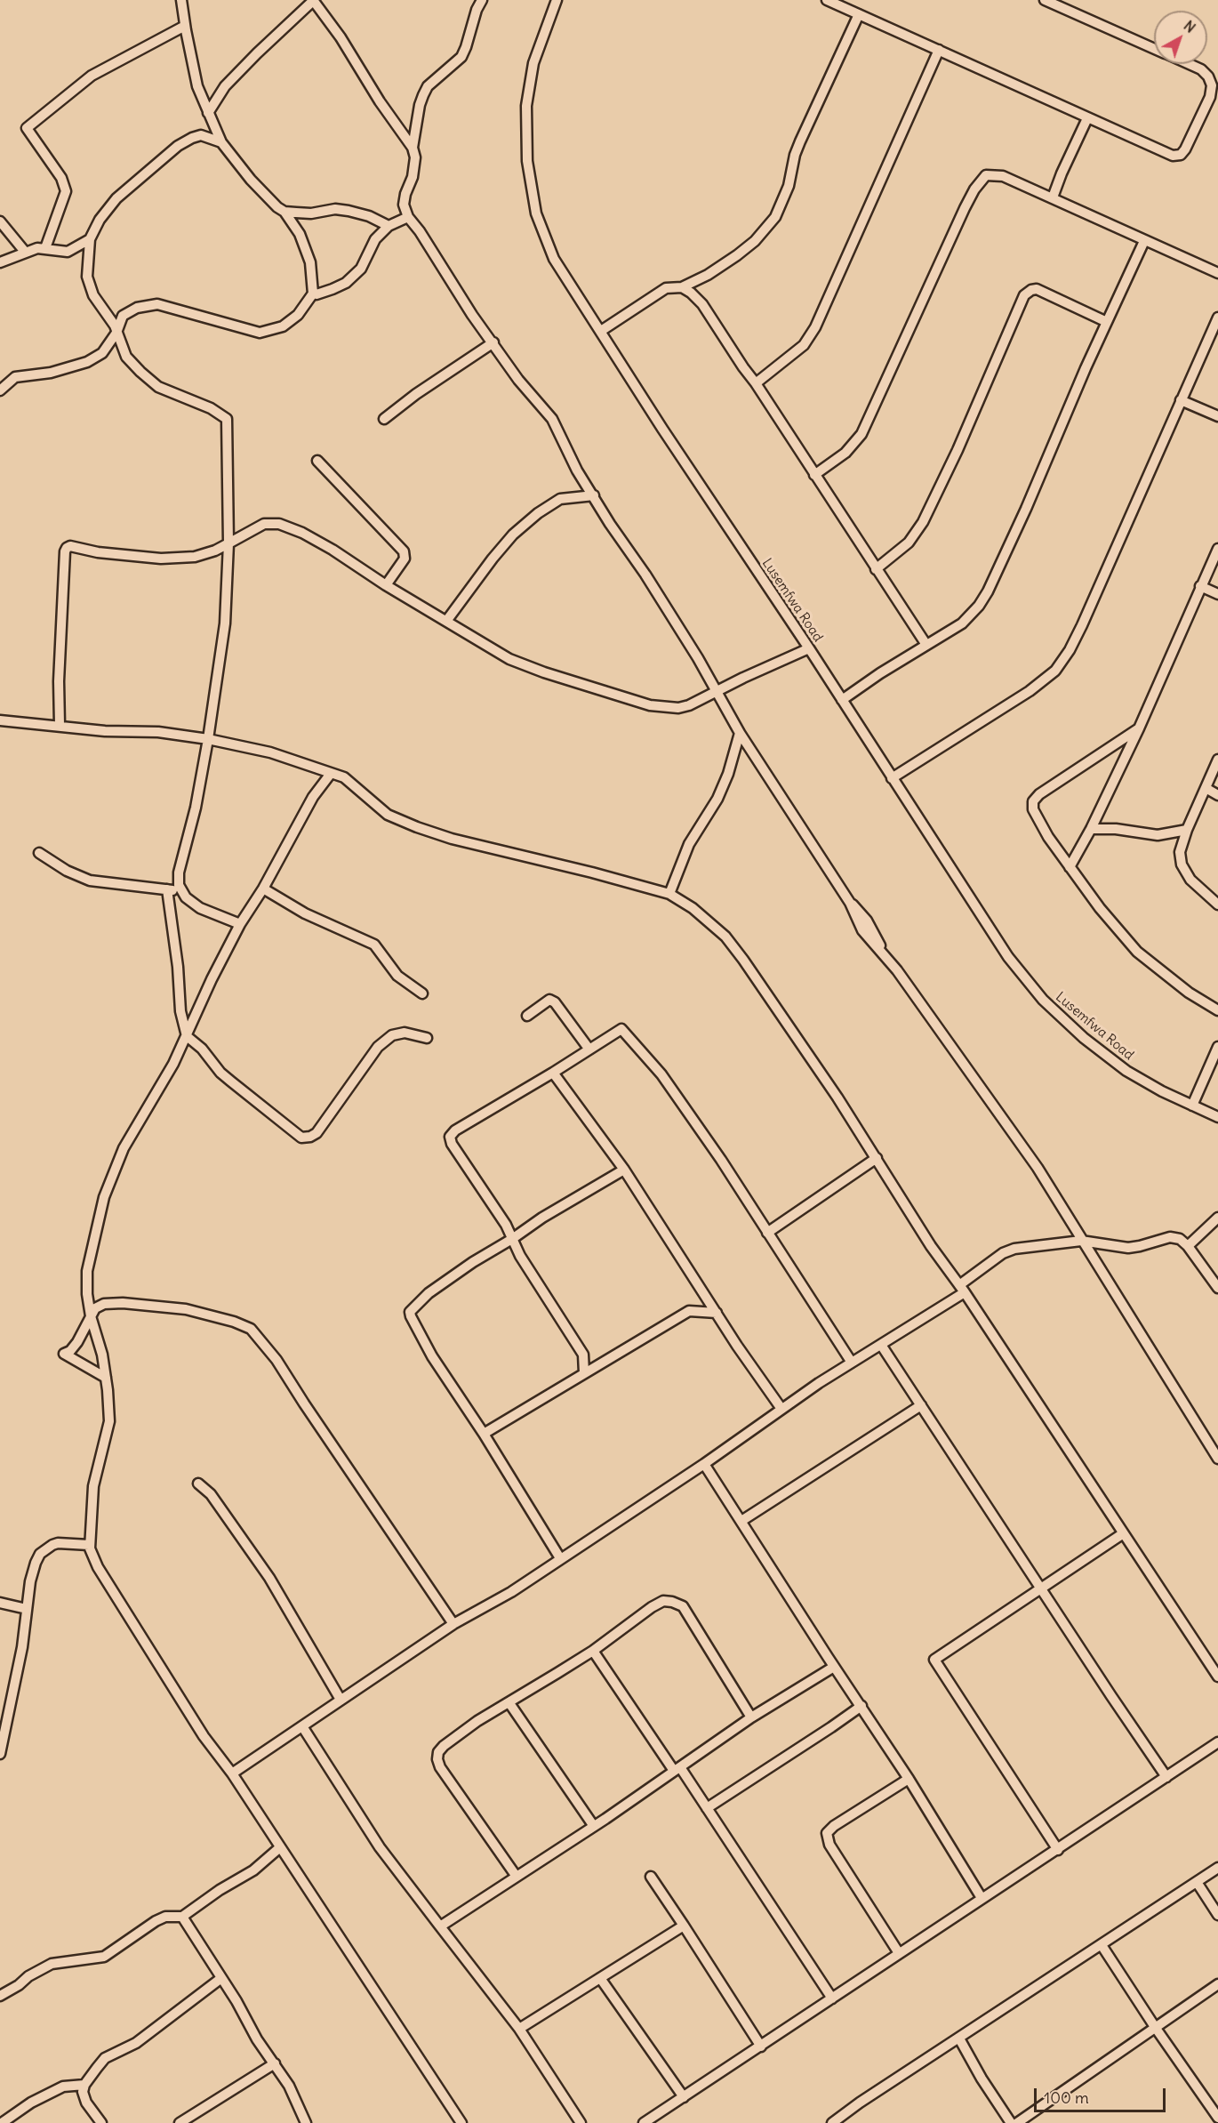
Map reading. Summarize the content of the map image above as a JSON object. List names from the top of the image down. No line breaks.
{"streets":{"street":["Lusemfwa Road"]},"scale_bar":"100 m","north":"top right"}
